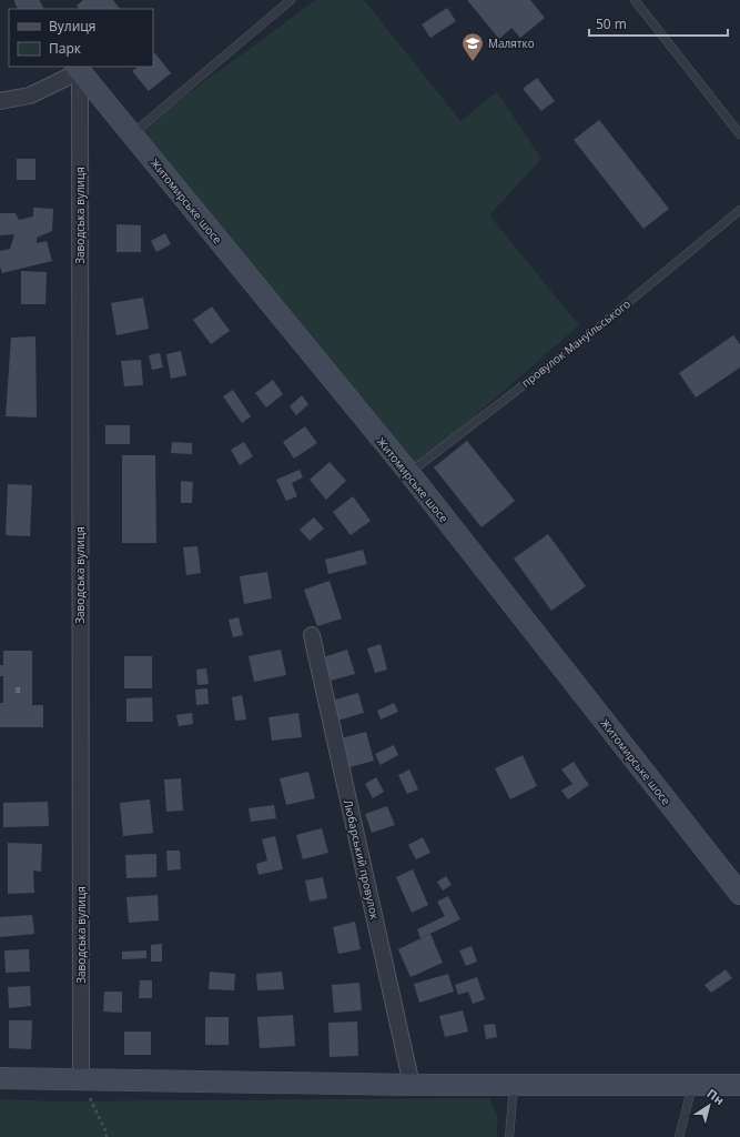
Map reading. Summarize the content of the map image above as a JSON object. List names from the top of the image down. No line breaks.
{"streets":{"main road":["Житомирське шосе"],"street":["Заводська вулиця","Любарський провулок"],"lane":["провулок Мануїльського"]},"crossings":[["Житомирське шосе","Заводська вулиця"],["Житомирське шосе","провулок Мануїльського"]],"places":{"school or university":["Малятко"]},"house_numbers":["8"],"legend":["Вулиця","Парк"],"scale_bar":"50 m","north":"top right"}
